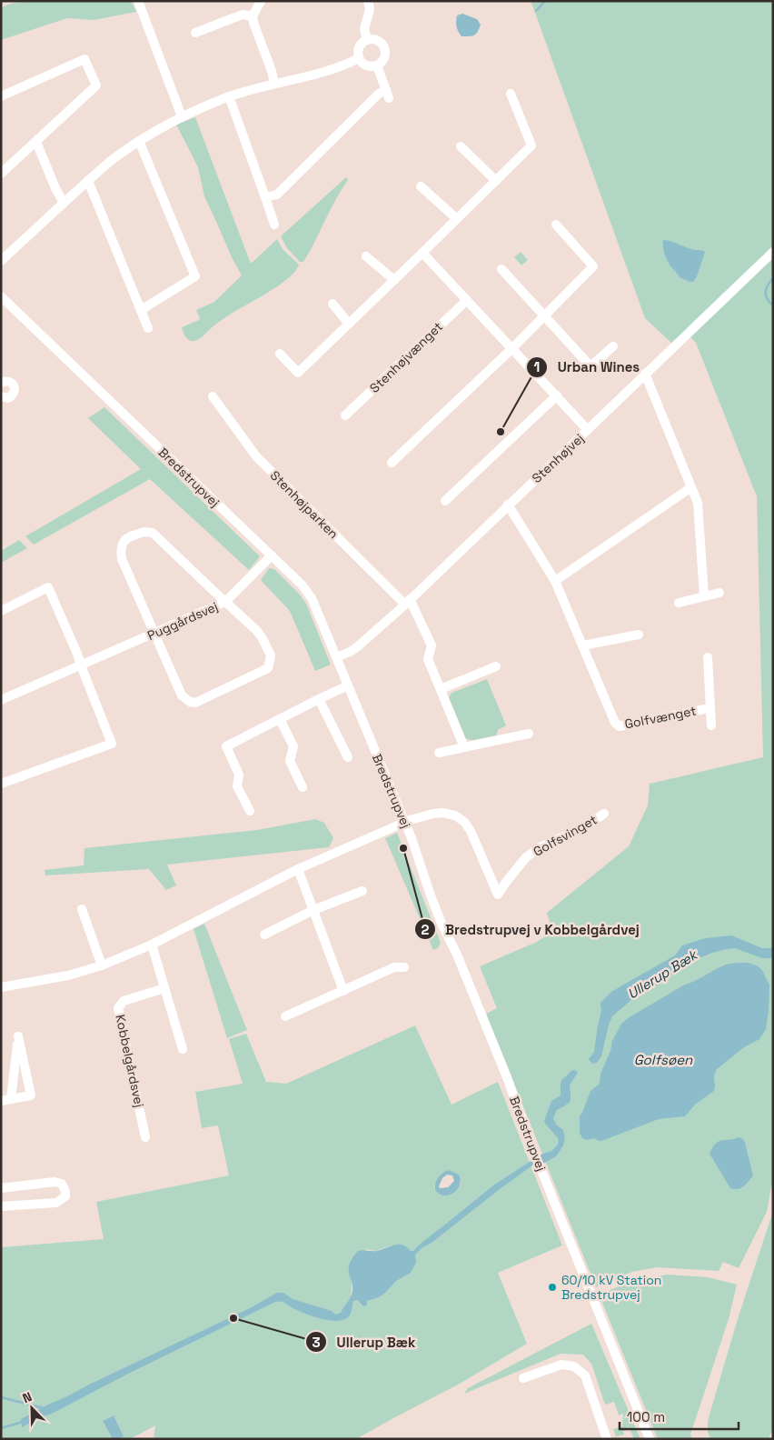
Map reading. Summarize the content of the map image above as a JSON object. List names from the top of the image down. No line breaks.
{"streets":{"street":["Stenhøjvænget","Stenhøjvej","Bredstrupvej","Stenhøjparken","Puggårdsvej","Golfvænget","Golfsvinget","Kobbelgårdsvej"]},"crossings":[["Stenhøjvej","Bredstrupvej"],["Stenhøjvej","Stenhøjparken"],["Stenhøjvej","Golfvænget"],["Bredstrupvej","Puggårdsvej"],["Bredstrupvej","Golfsvinget"]],"water":["Ullerup Bæk","Golfsøen"],"places":["Urban Wines","Bredstrupvej v Kobbelgårdvej","60/10 kV Station Bredstrupvej","Ullerup Bæk"],"scale_bar":"100 m","north":"top left"}
